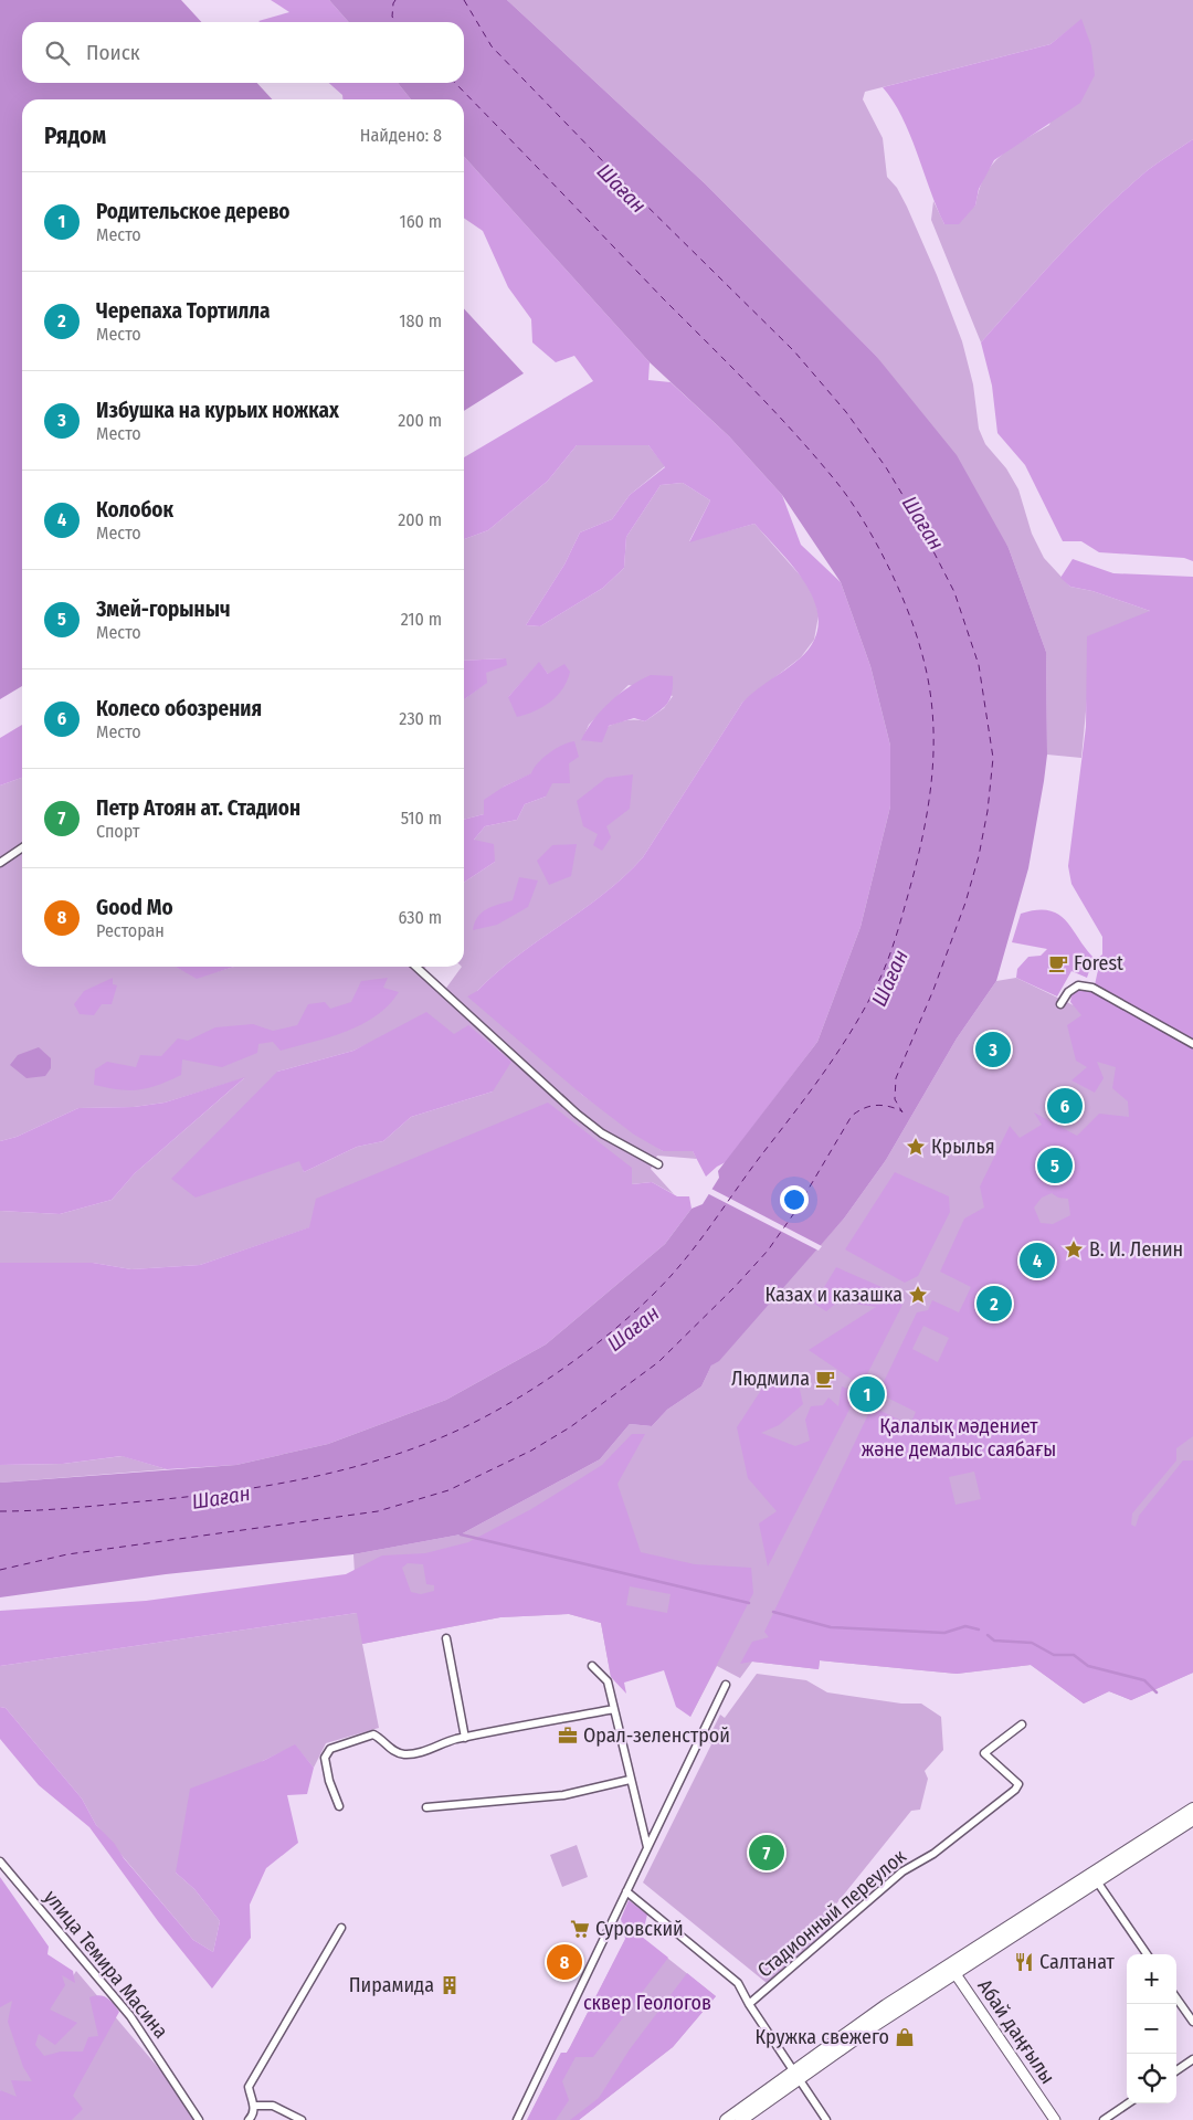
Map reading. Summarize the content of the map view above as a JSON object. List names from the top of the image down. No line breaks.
{"streets":{"main road":["Абай даңғылы"],"street":["Стадионный переулок","улица Темира Масина"]},"water":["Шаған"],"parks":["Қалалық мәдениет және демалыс саябағы","сквер Геологов"],"places":{"cafe":["Forest","Людмила"],"place":["Крылья","В. И. Ленин","Казах и казашка"],"office":["Орал-зеленстрой"],"supermarket":["Суровский"],"restaurant":["Салтанат"],"building":["Пирамида"],"shop":["Кружка свежего"]},"page":{"search":"Поиск","heading":["Рядом","Найдено: 8"],"list":[{"mark":"1","name":"Родительское дерево","note":"Место","value":"160 m"},{"mark":"2","name":"Черепаха Тортилла","note":"Место","value":"180 m"},{"mark":"3","name":"Избушка на курьих ножках","note":"Место","value":"200 m"},{"mark":"4","name":"Колобок","note":"Место","value":"200 m"},{"mark":"5","name":"Змей-горыныч","note":"Место","value":"210 m"},{"mark":"6","name":"Колесо обозрения","note":"Место","value":"230 m"},{"mark":"7","name":"Петр Атоян ат. Стадион","note":"Спорт","value":"510 m"},{"mark":"8","name":"Good Mo","note":"Ресторан","value":"630 m"}],"pins":["3","6","5","4","2","1","7","8"],"map_buttons":["+","−"]}}
